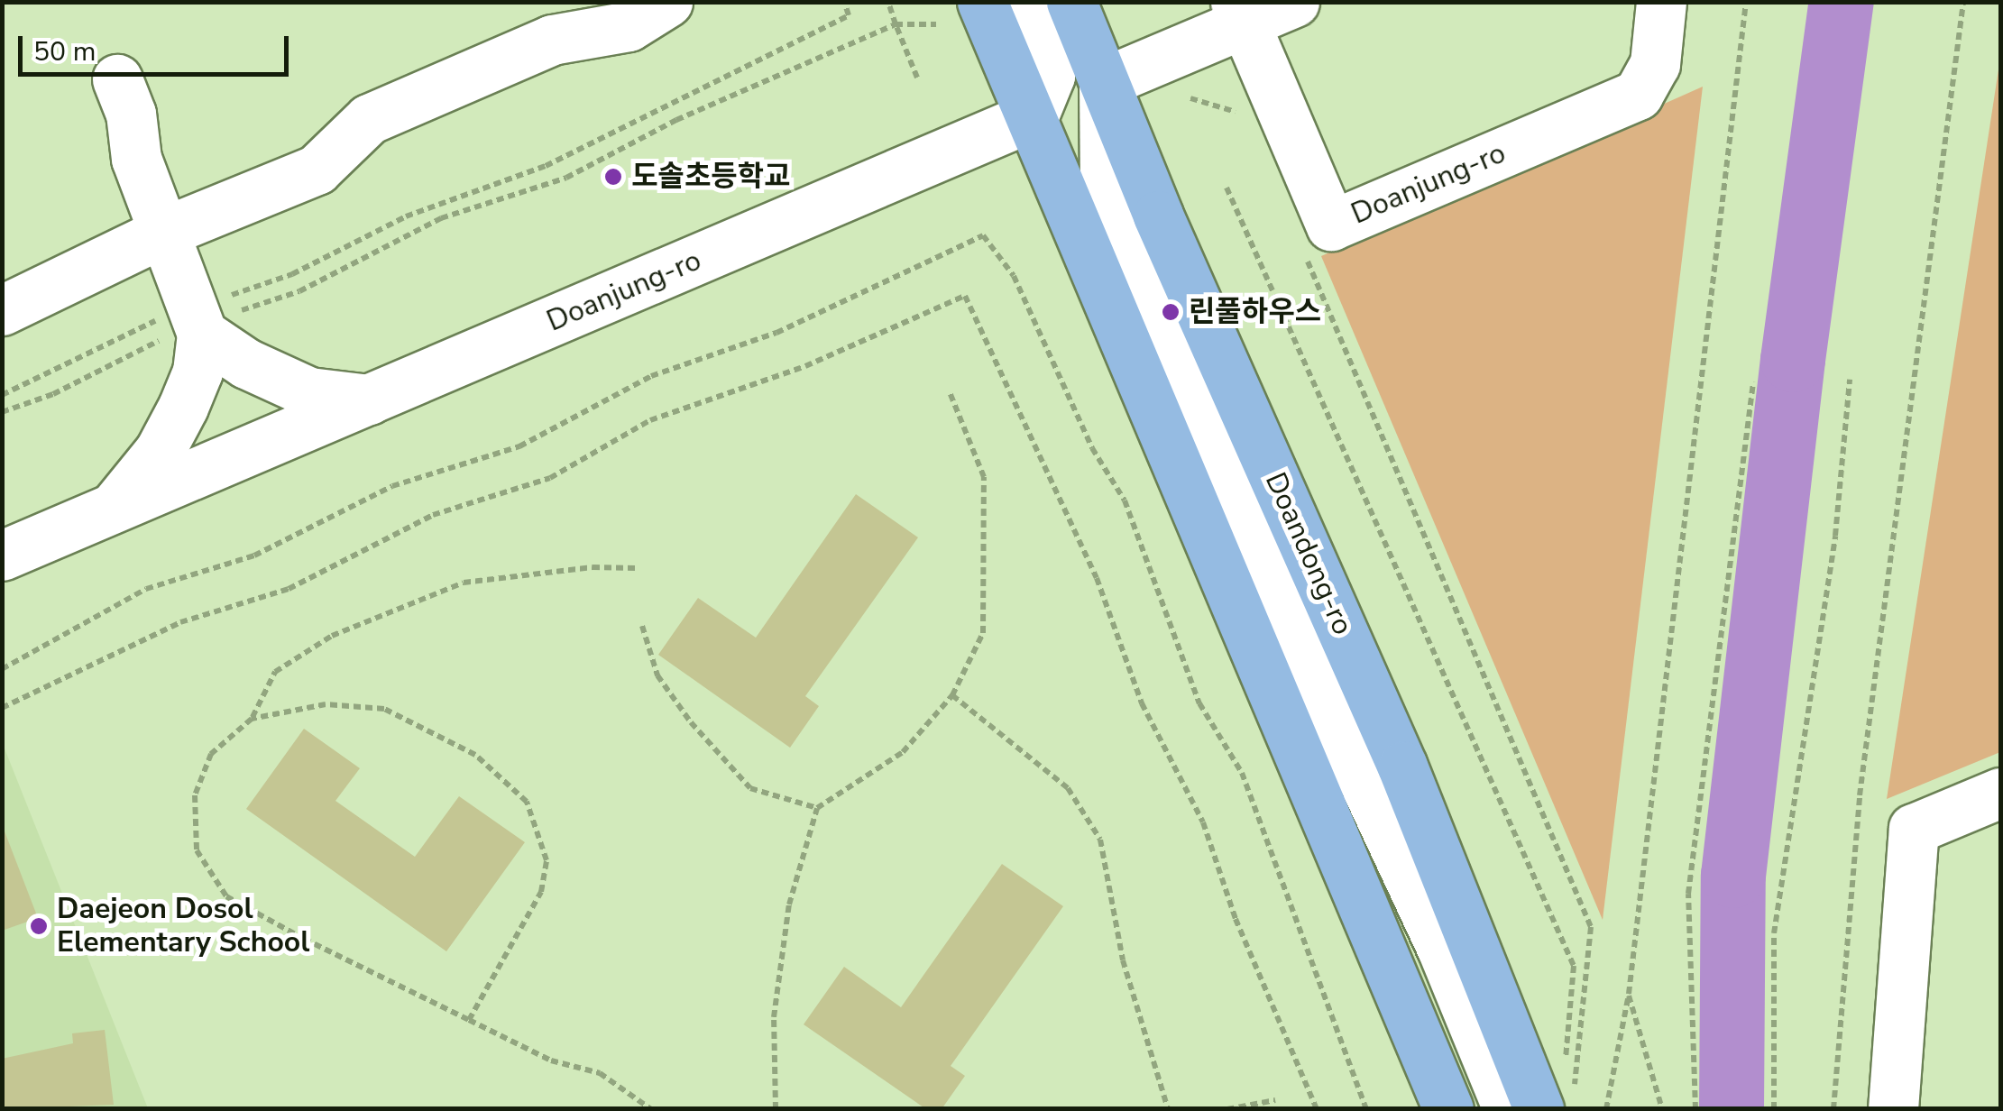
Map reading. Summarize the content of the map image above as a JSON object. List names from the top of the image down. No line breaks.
{"streets":{"main road":["Doanjung-ro","Doandong-ro"]},"crossings":[["Doanjung-ro","Doandong-ro"]],"places":["도솔초등학교","린풀하우스","Daejeon Dosol Elementary School"],"scale_bar":"50 m"}
